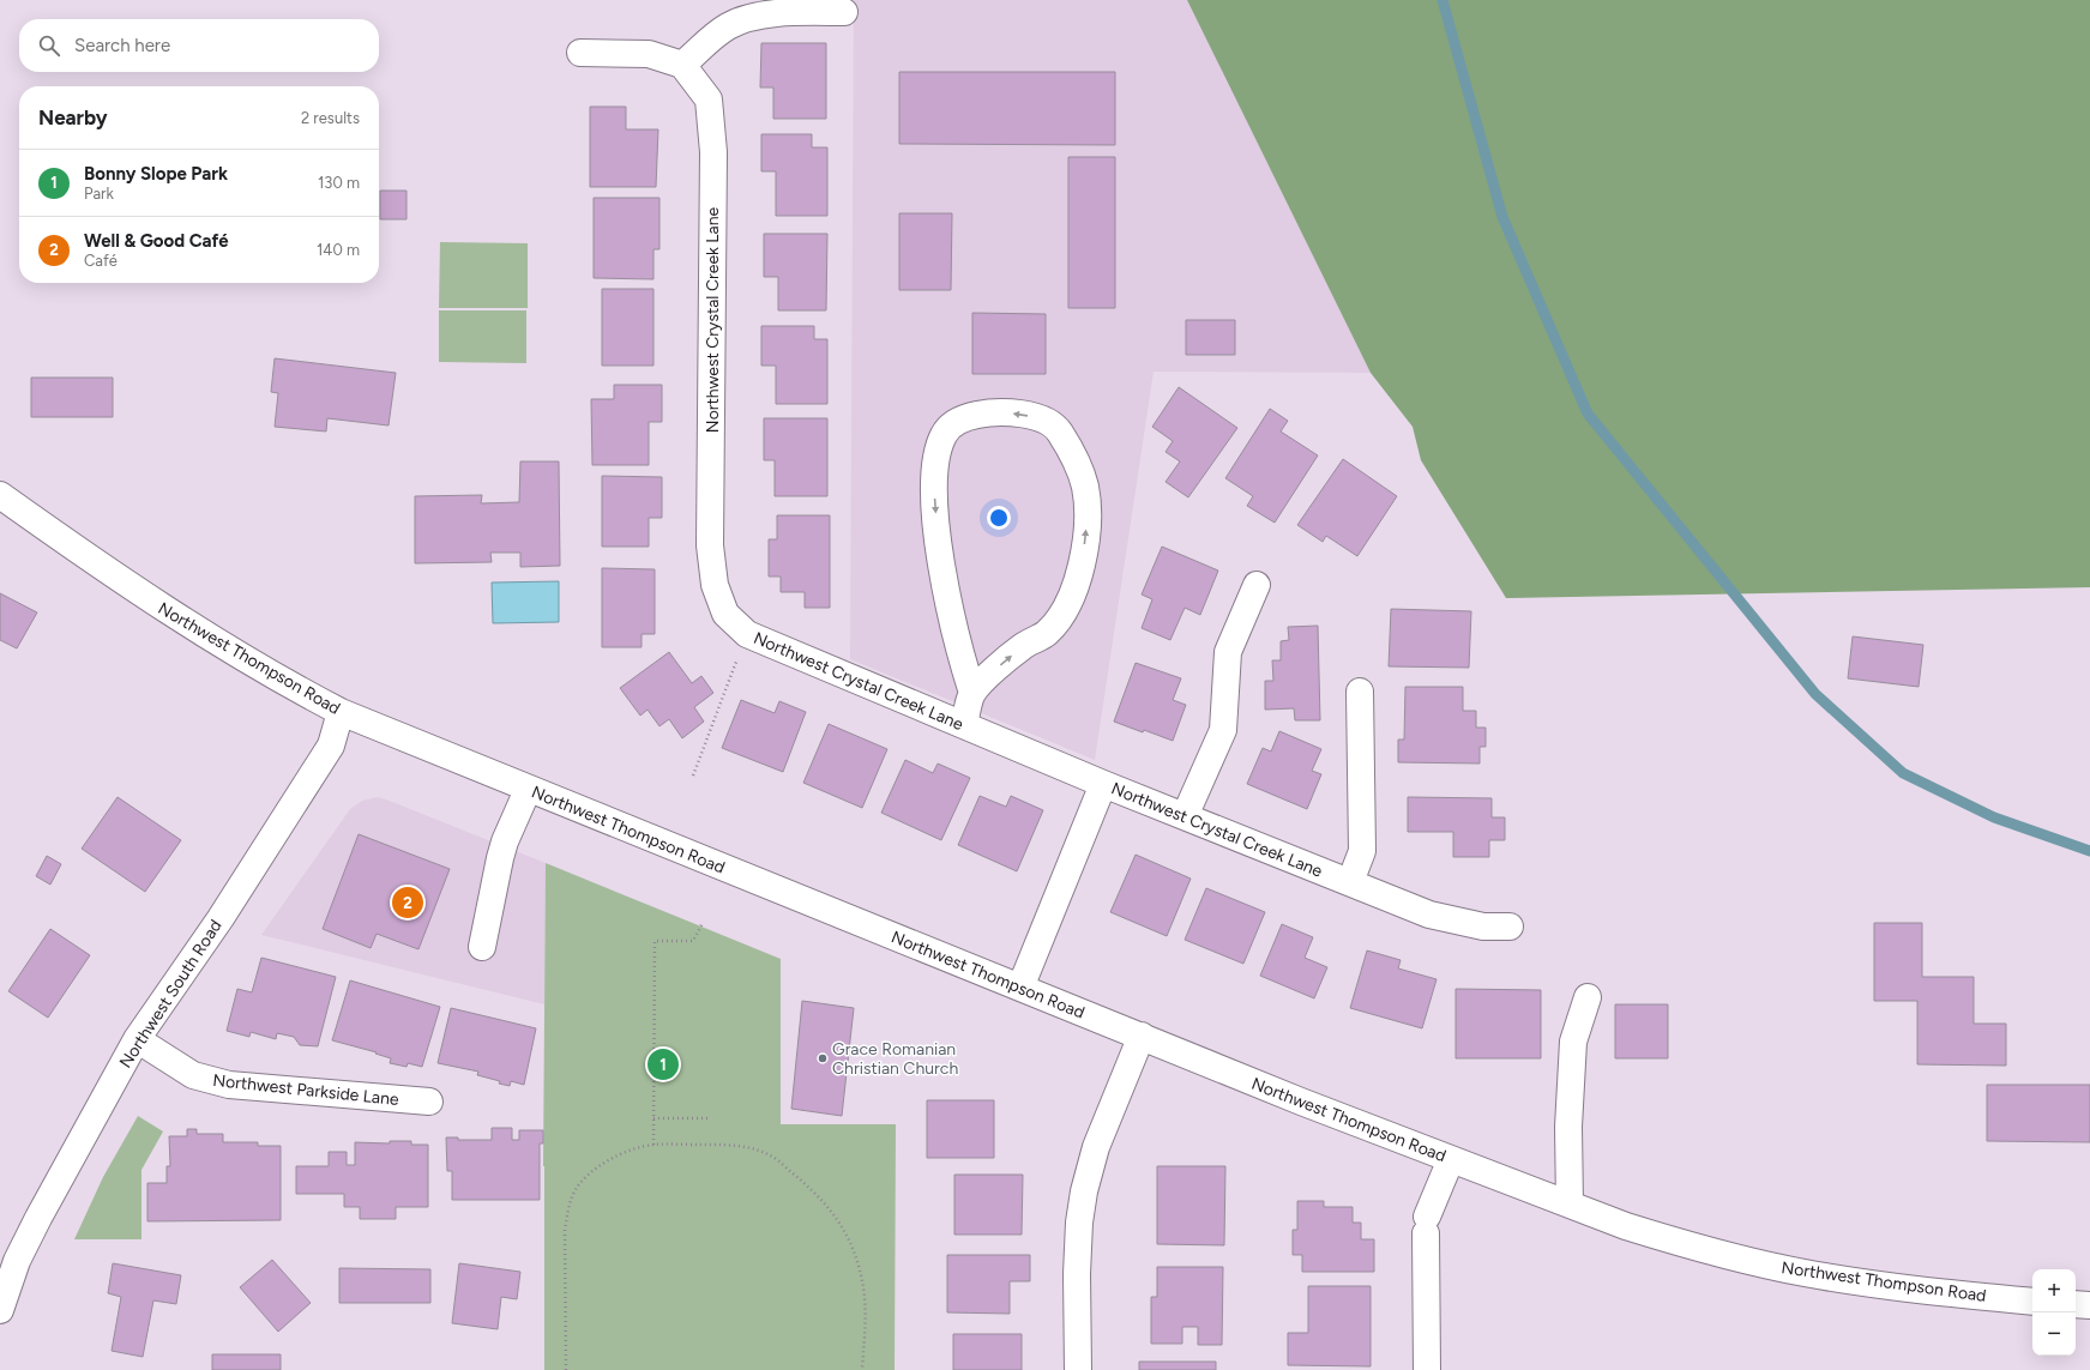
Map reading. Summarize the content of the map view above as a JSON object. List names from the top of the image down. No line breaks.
{"streets":{"street":["Northwest Crystal Creek Lane","Northwest Thompson Road","Northwest South Road","Northwest Parkside Lane"]},"crossings":[["Northwest Thompson Road","Northwest South Road"],["Northwest South Road","Northwest Parkside Lane"]],"places":["Grace Romanian Christian Church"],"page":{"search":"Search here","heading":["Nearby","2 results"],"list":[{"mark":"1","name":"Bonny Slope Park","note":"Park","value":"130 m"},{"mark":"2","name":"Well & Good Café","note":"Café","value":"140 m"}],"pins":["2","1"],"map_buttons":["+","−"]}}
